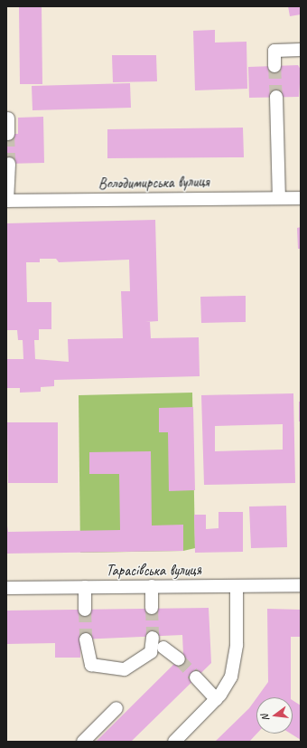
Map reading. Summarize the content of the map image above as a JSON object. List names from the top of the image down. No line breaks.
{"streets":{"street":["Володимирська вулиця","Тарасівська вулиця"]},"north":"left"}
